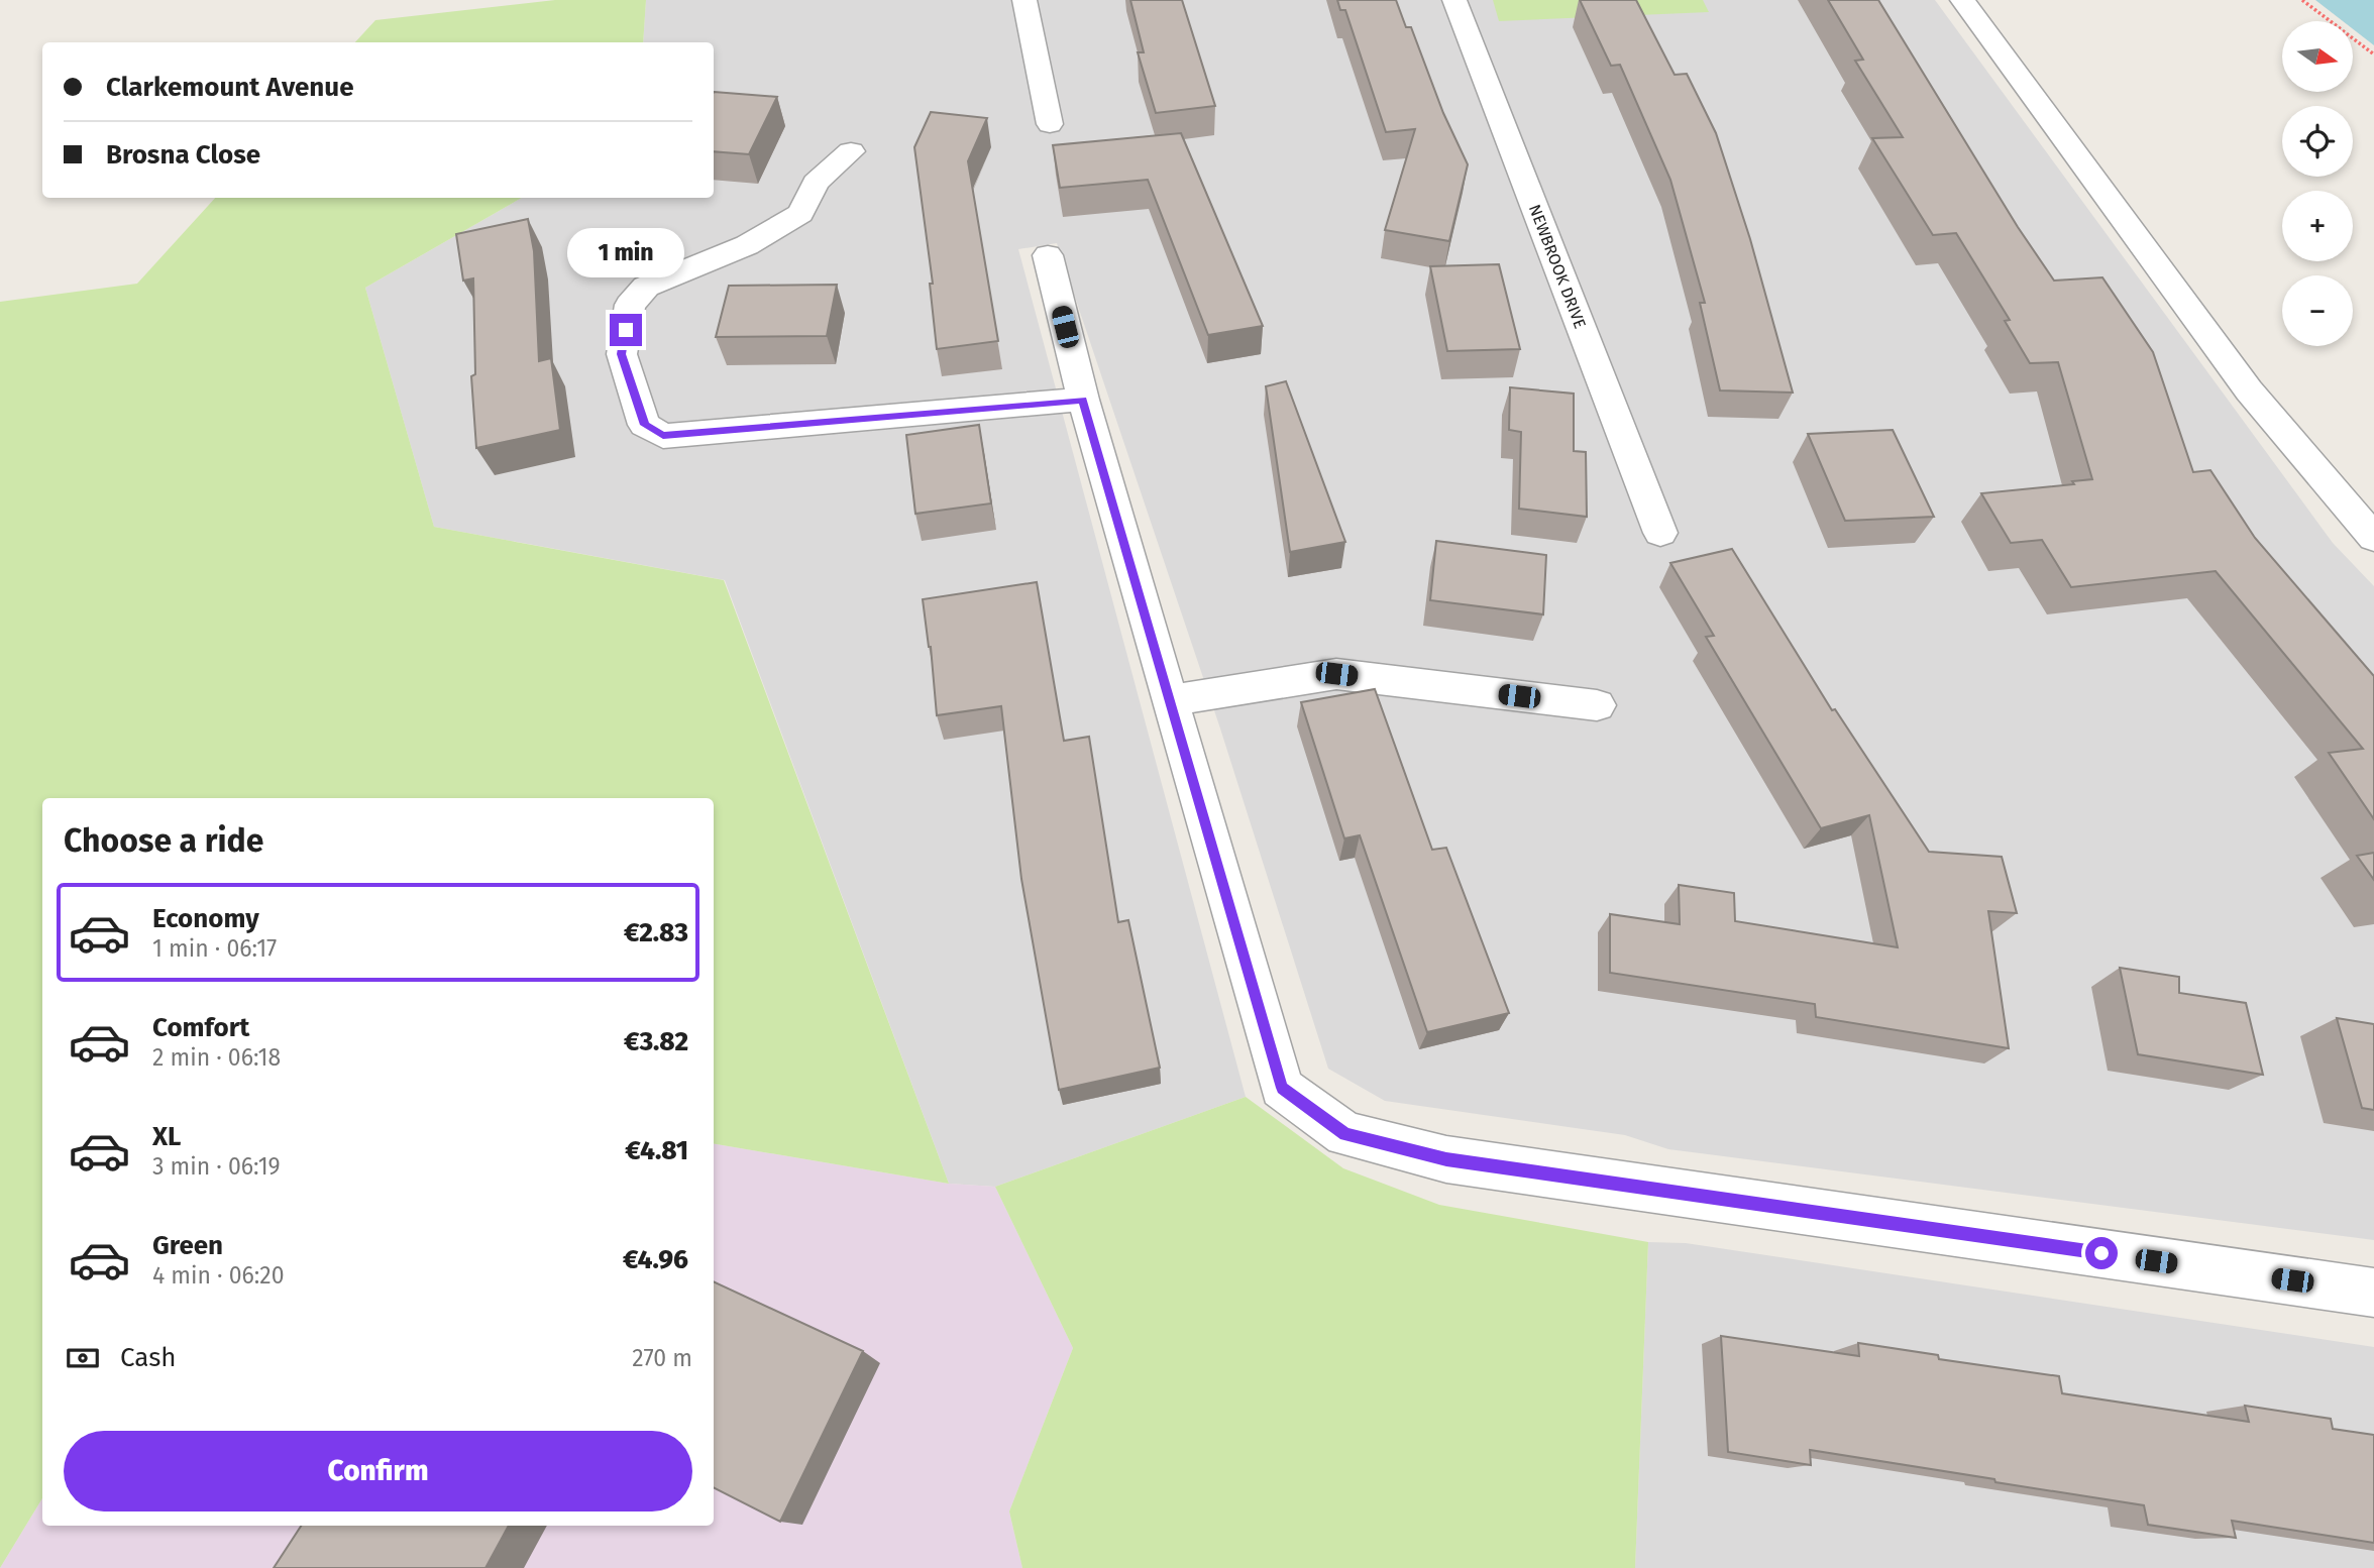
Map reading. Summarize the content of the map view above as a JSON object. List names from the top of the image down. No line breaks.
{"streets":{"street":["NEWBROOK DRIVE"]},"north":"right","page":{"map_buttons":["+","−"],"banner":["Clarkemount Avenue","Brosna Close"],"bubble":"1 min","heading":"Choose a ride","list":[{"name":"Economy","note":"1 min · 06:17","value":"€2.83"},{"name":"Comfort","note":"2 min · 06:18","value":"€3.82"},{"name":"XL","note":"3 min · 06:19","value":"€4.81"},{"name":"Green","note":"4 min · 06:20","value":"€4.96"}],"pay":["Cash","270 m"],"buttons":"Confirm"}}
